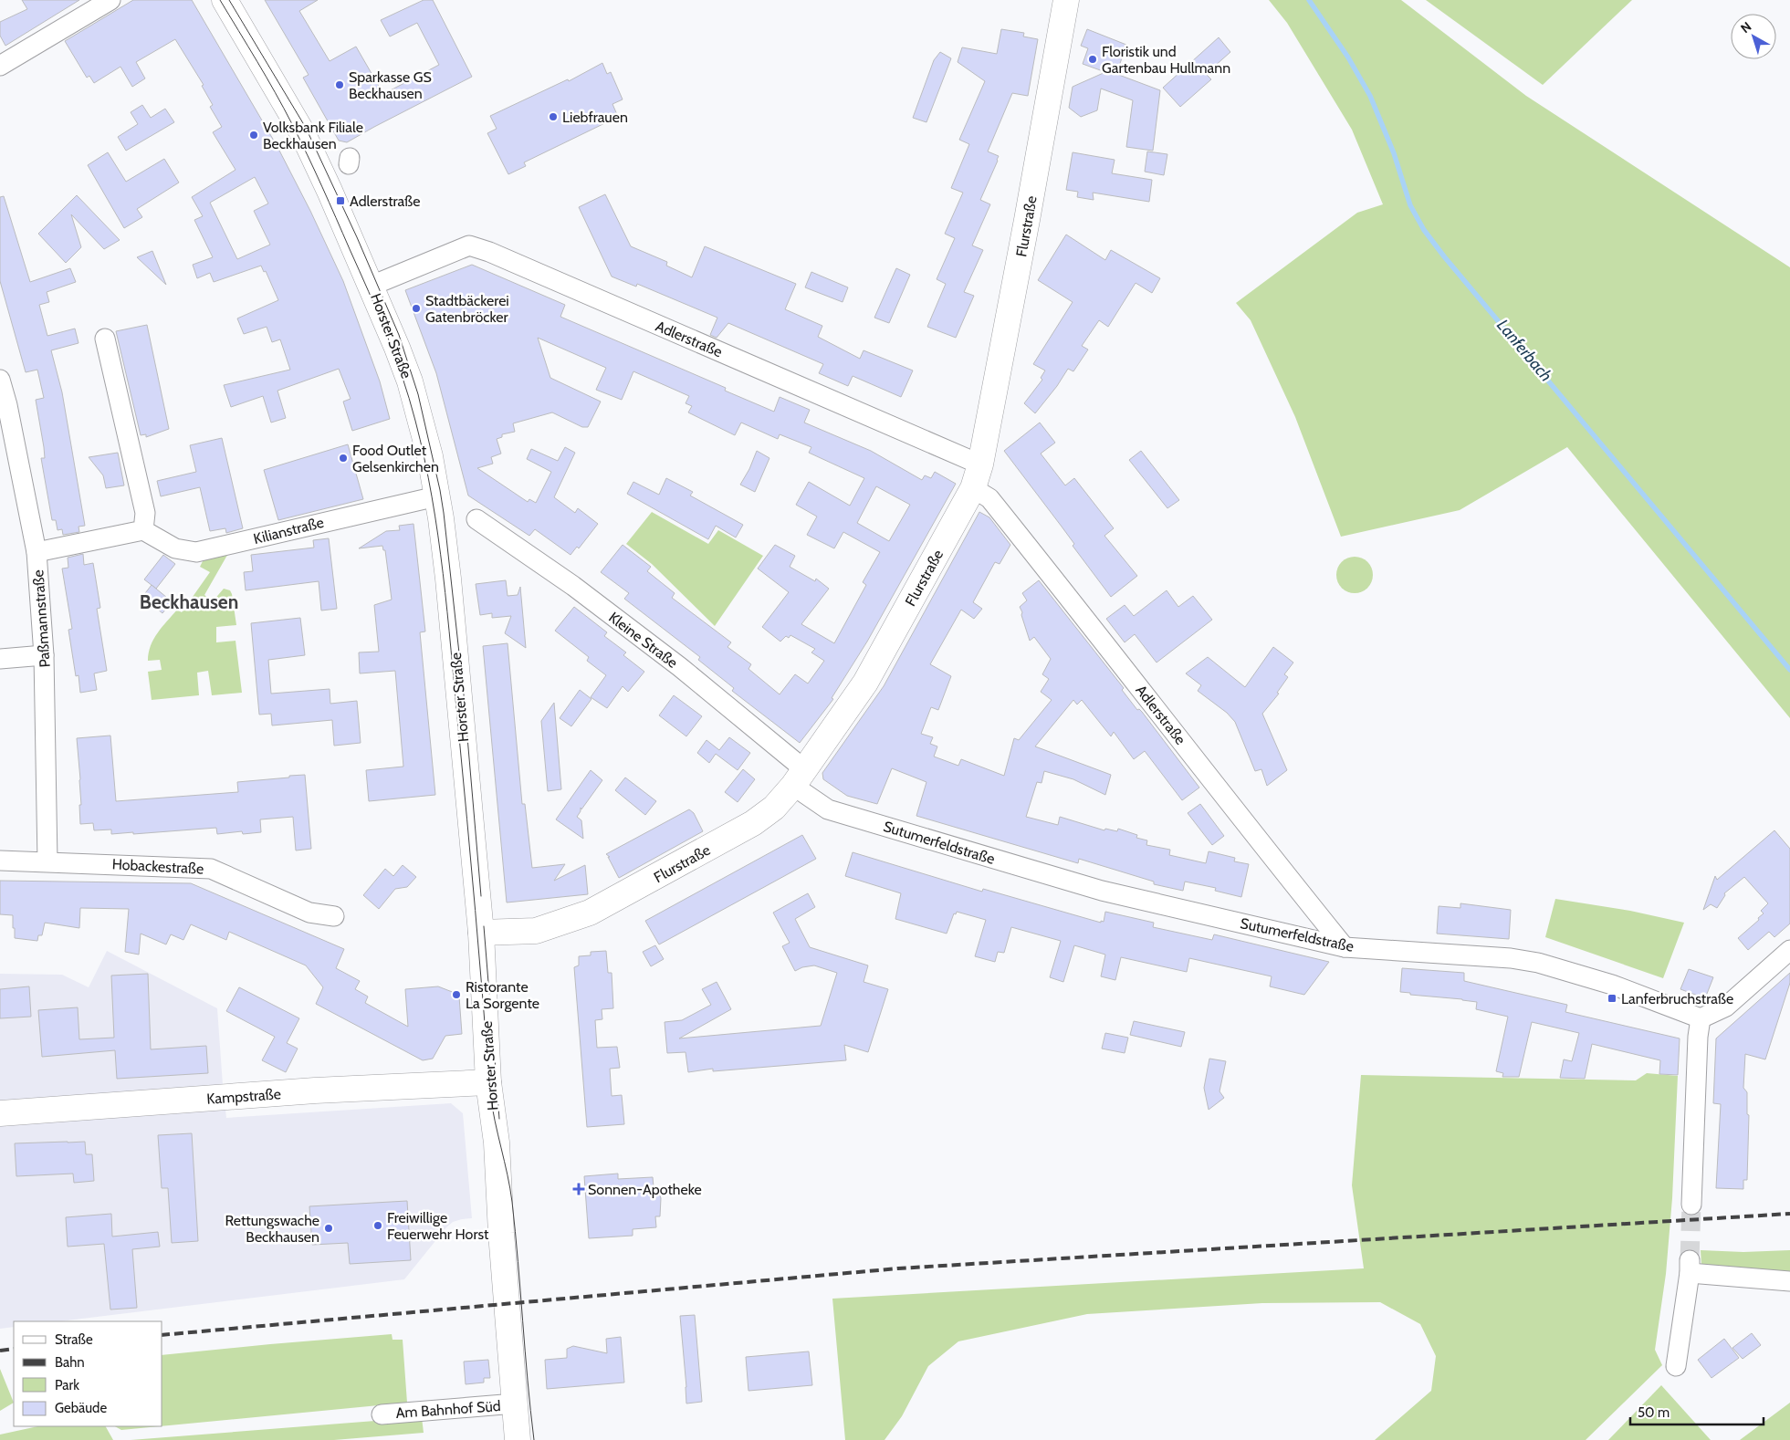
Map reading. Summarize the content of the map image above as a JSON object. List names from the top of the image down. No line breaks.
{"streets":{"street":["Flurstraße","Horster Straße","Adlerstraße","Kilianstraße","Paßmannstraße","Kleine Straße","Sutumerfeldstraße","Hobackestraße","Kampstraße","Am Bahnhof Süd"]},"crossings":[["Flurstraße","Horster Straße"],["Flurstraße","Adlerstraße"],["Flurstraße","Kleine Straße"],["Flurstraße","Sutumerfeldstraße"],["Horster Straße","Adlerstraße"],["Horster Straße","Kilianstraße"],["Horster Straße","Kampstraße"],["Horster Straße","Am Bahnhof Süd"],["Adlerstraße","Sutumerfeldstraße"],["Paßmannstraße","Hobackestraße"],["Kleine Straße","Sutumerfeldstraße"]],"districts":["Beckhausen"],"water":["Lanferbach"],"places":{"other":["Floristik und Gartenbau Hullmann","Sparkasse GS Beckhausen","Liebfrauen","Volksbank Filiale Beckhausen","Stadtbäckerei Gatenbröcker","Food Outlet Gelsenkirchen","Ristorante La Sorgente","Freiwillige Feuerwehr Horst","Rettungswache Beckhausen"],"transit":["Adlerstraße","Lanferbruchstraße"],"health":["Sonnen-Apotheke"]},"legend":["Straße","Bahn","Park","Gebäude"],"scale_bar":"50 m","north":"top left"}
